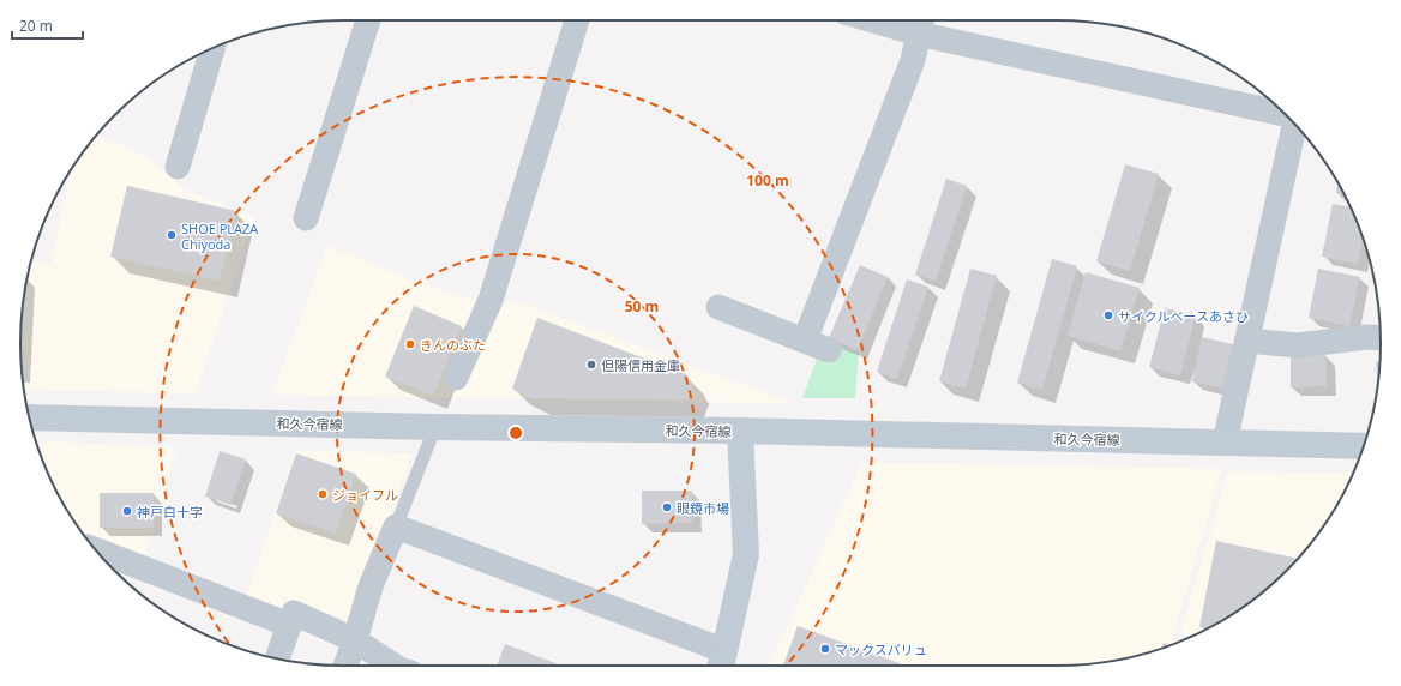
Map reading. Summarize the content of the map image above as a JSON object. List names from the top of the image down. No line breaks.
{"streets":{"main road":["和久今宿線"]},"places":["SHOE PLAZA Chiyoda","サイクルベースあさひ","きんのぶた","但陽信用金庫","ジョイフル","眼鏡市場","神戸白十字","マックスバリュ"],"scale_bar":"20 m","rings":["100 m","50 m"]}
